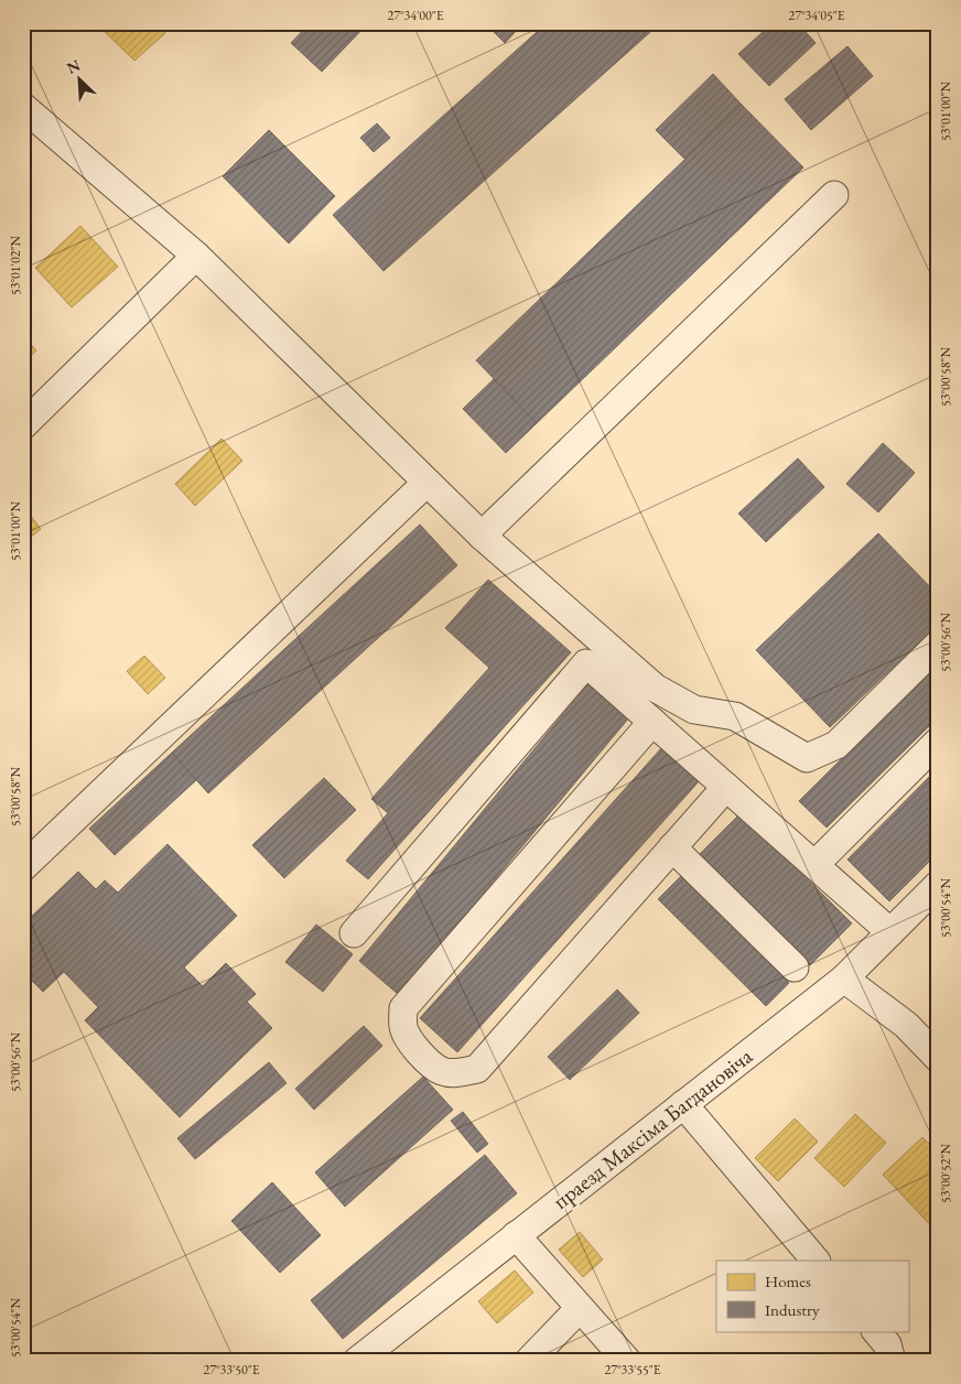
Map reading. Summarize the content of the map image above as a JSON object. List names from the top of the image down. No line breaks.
{"streets":{"street":["праезд Максіма Багдановіча"]},"legend":["Homes","Industry"],"north":"top left","coordinates":["27°34'00\"E","27°34'05\"E","53°01'00\"N","53°01'02\"N","53°00'58\"N","53°00'56\"N","53°00'54\"N","53°00'52\"N","27°33'50\"E","27°33'55\"E"]}
